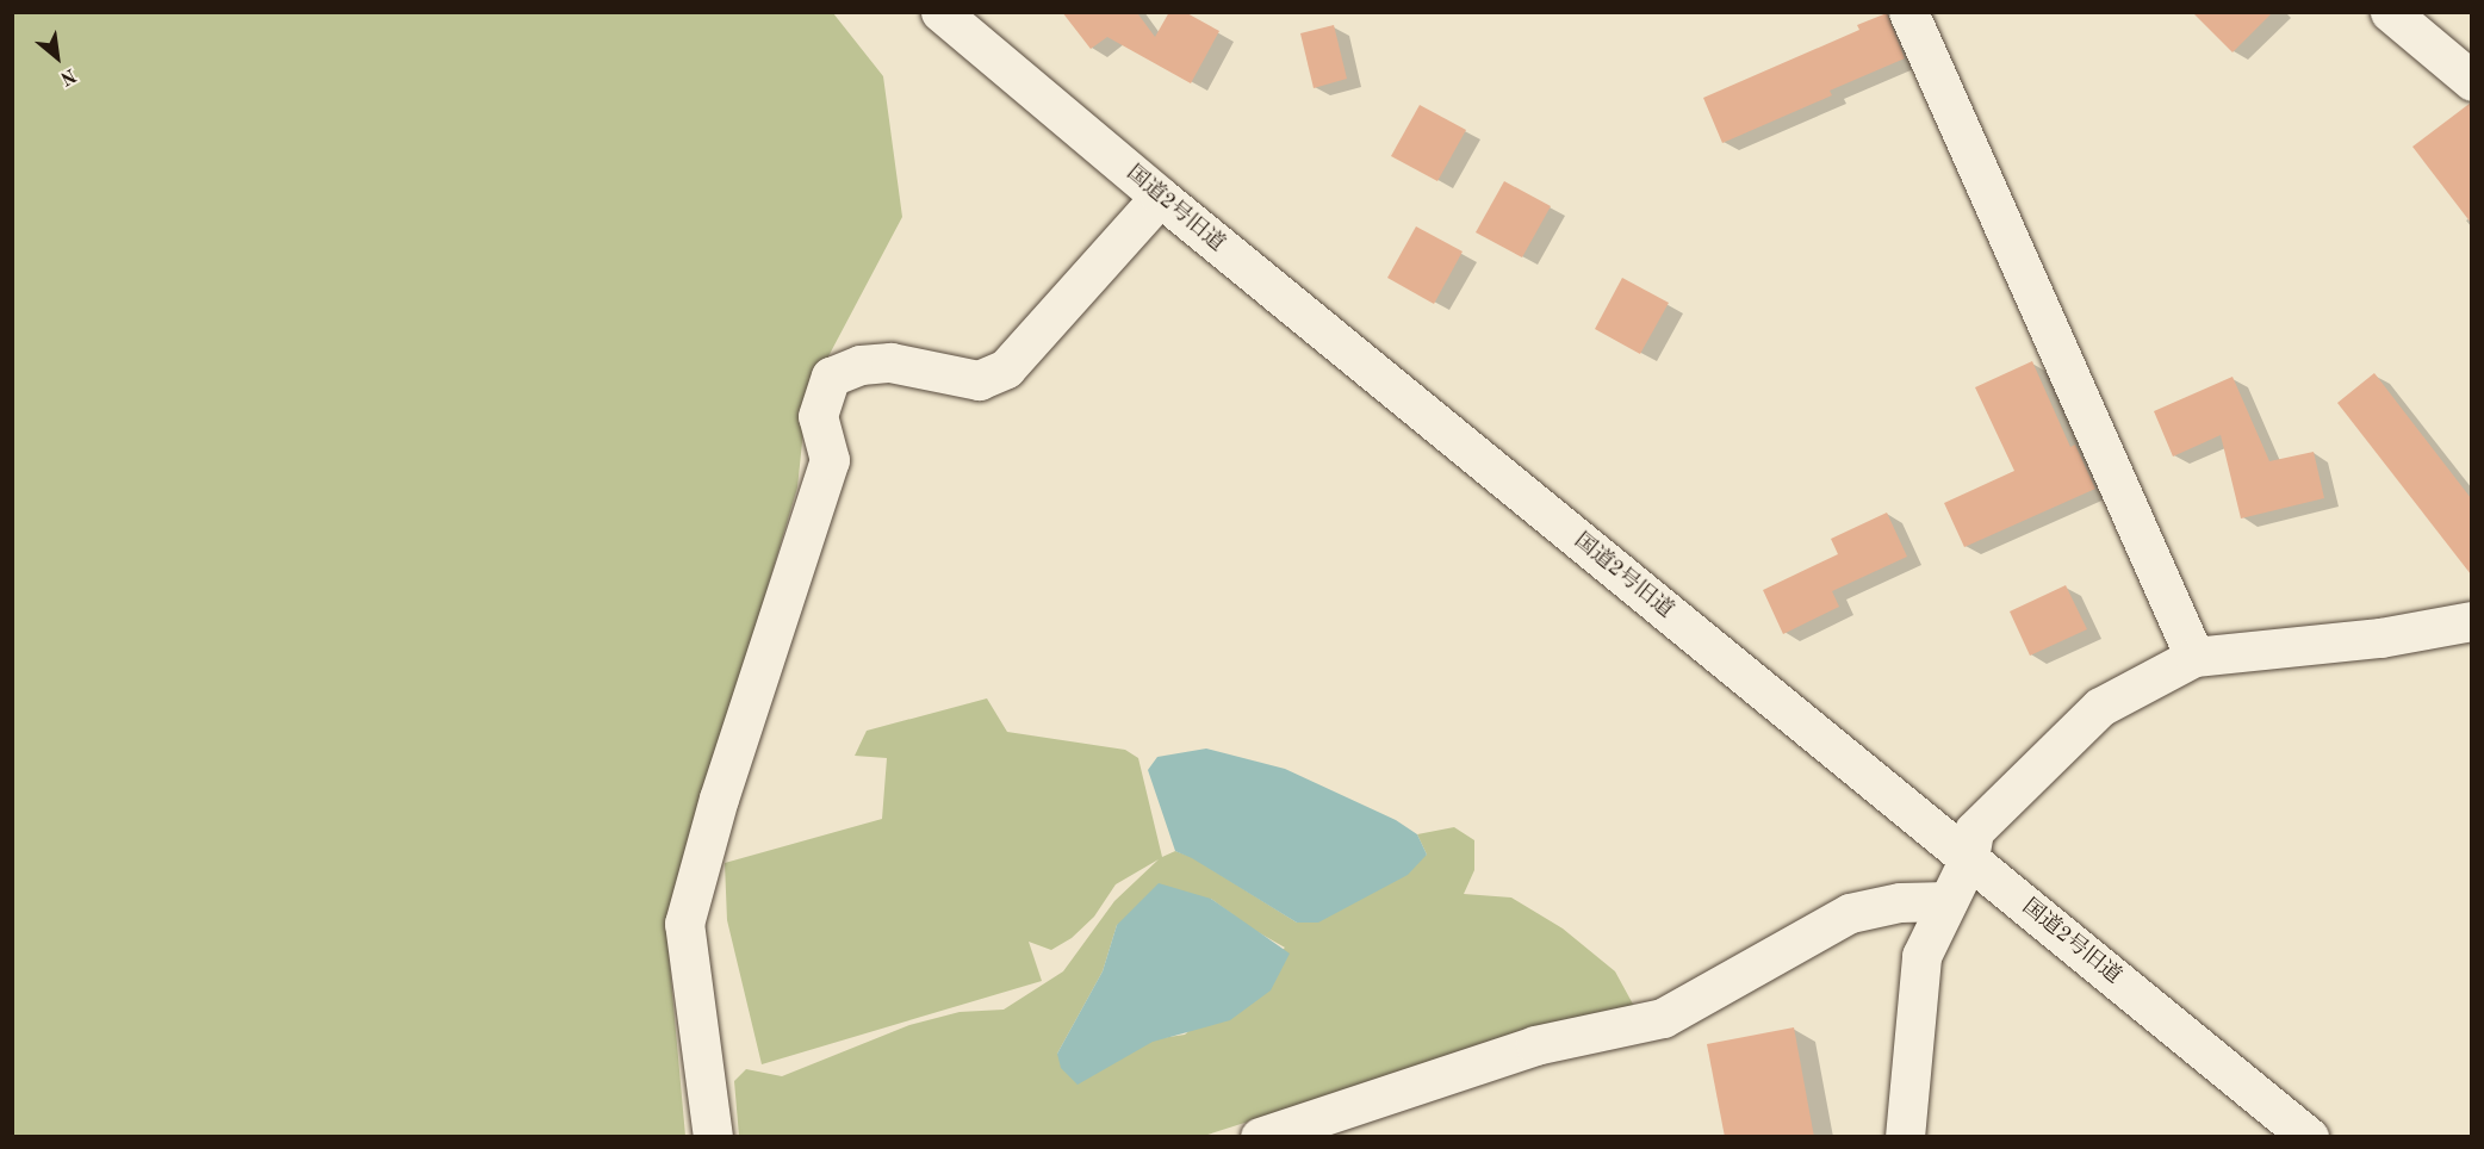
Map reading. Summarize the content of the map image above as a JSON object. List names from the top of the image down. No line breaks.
{"streets":{"street":["国道2号旧道"]},"north":"bottom right"}
